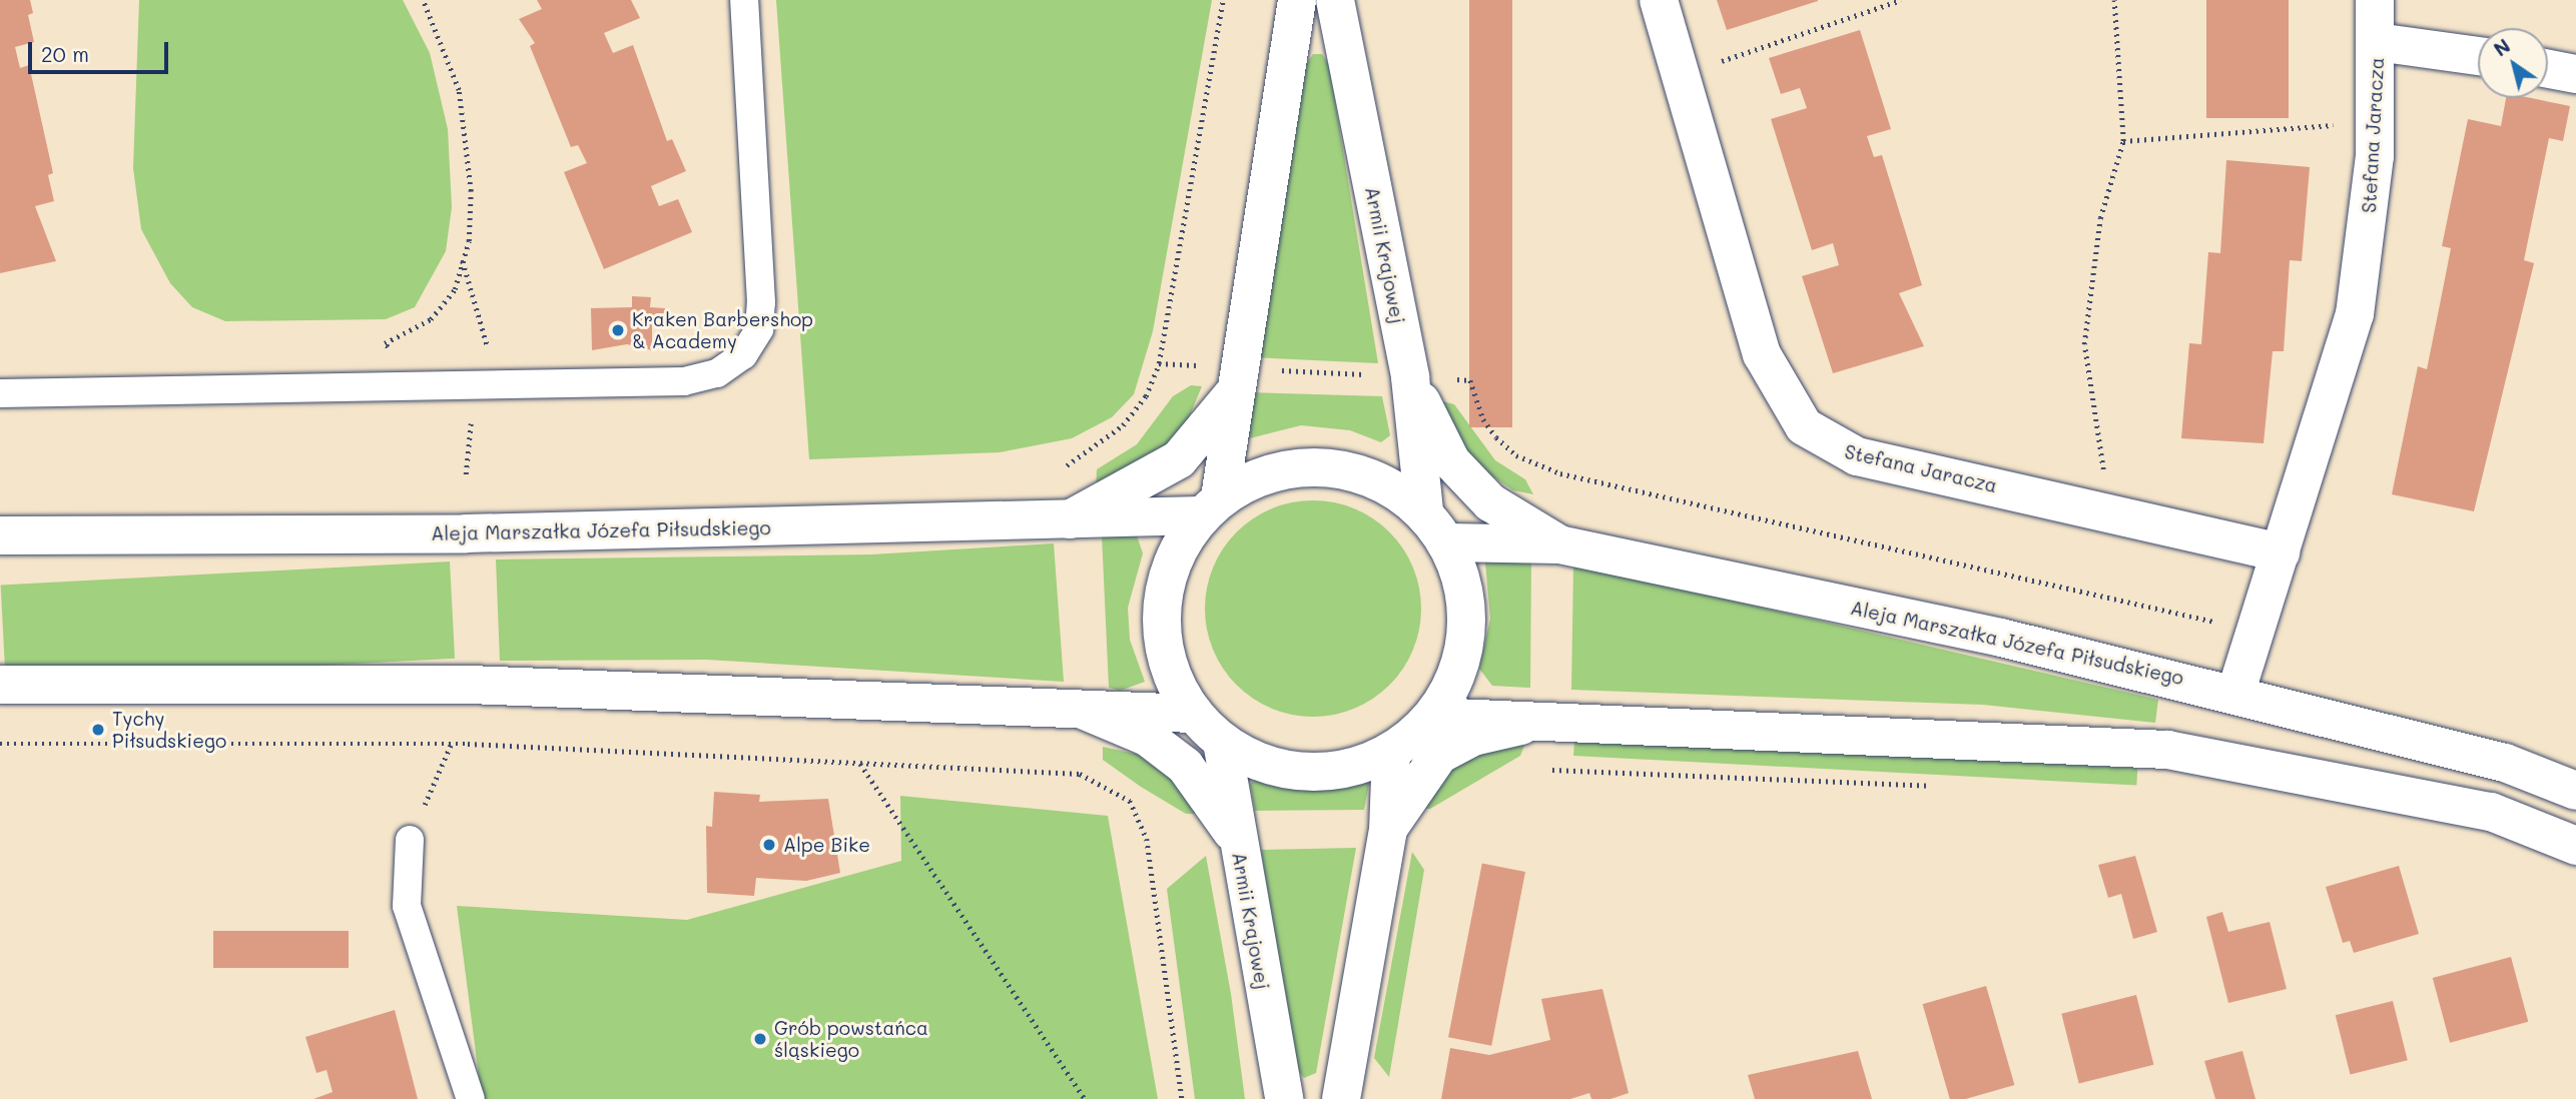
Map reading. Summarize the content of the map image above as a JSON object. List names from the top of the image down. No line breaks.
{"streets":{"main road":["Stefana Jaracza","Armii Krajowej","Aleja Marszałka Józefa Piłsudskiego"]},"crossings":[["Stefana Jaracza","Aleja Marszałka Józefa Piłsudskiego"]],"places":["Kraken Barbershop & Academy","Tychy Piłsudskiego","Alpe Bike","Grób powstańca śląskiego"],"scale_bar":"20 m","north":"top left"}
